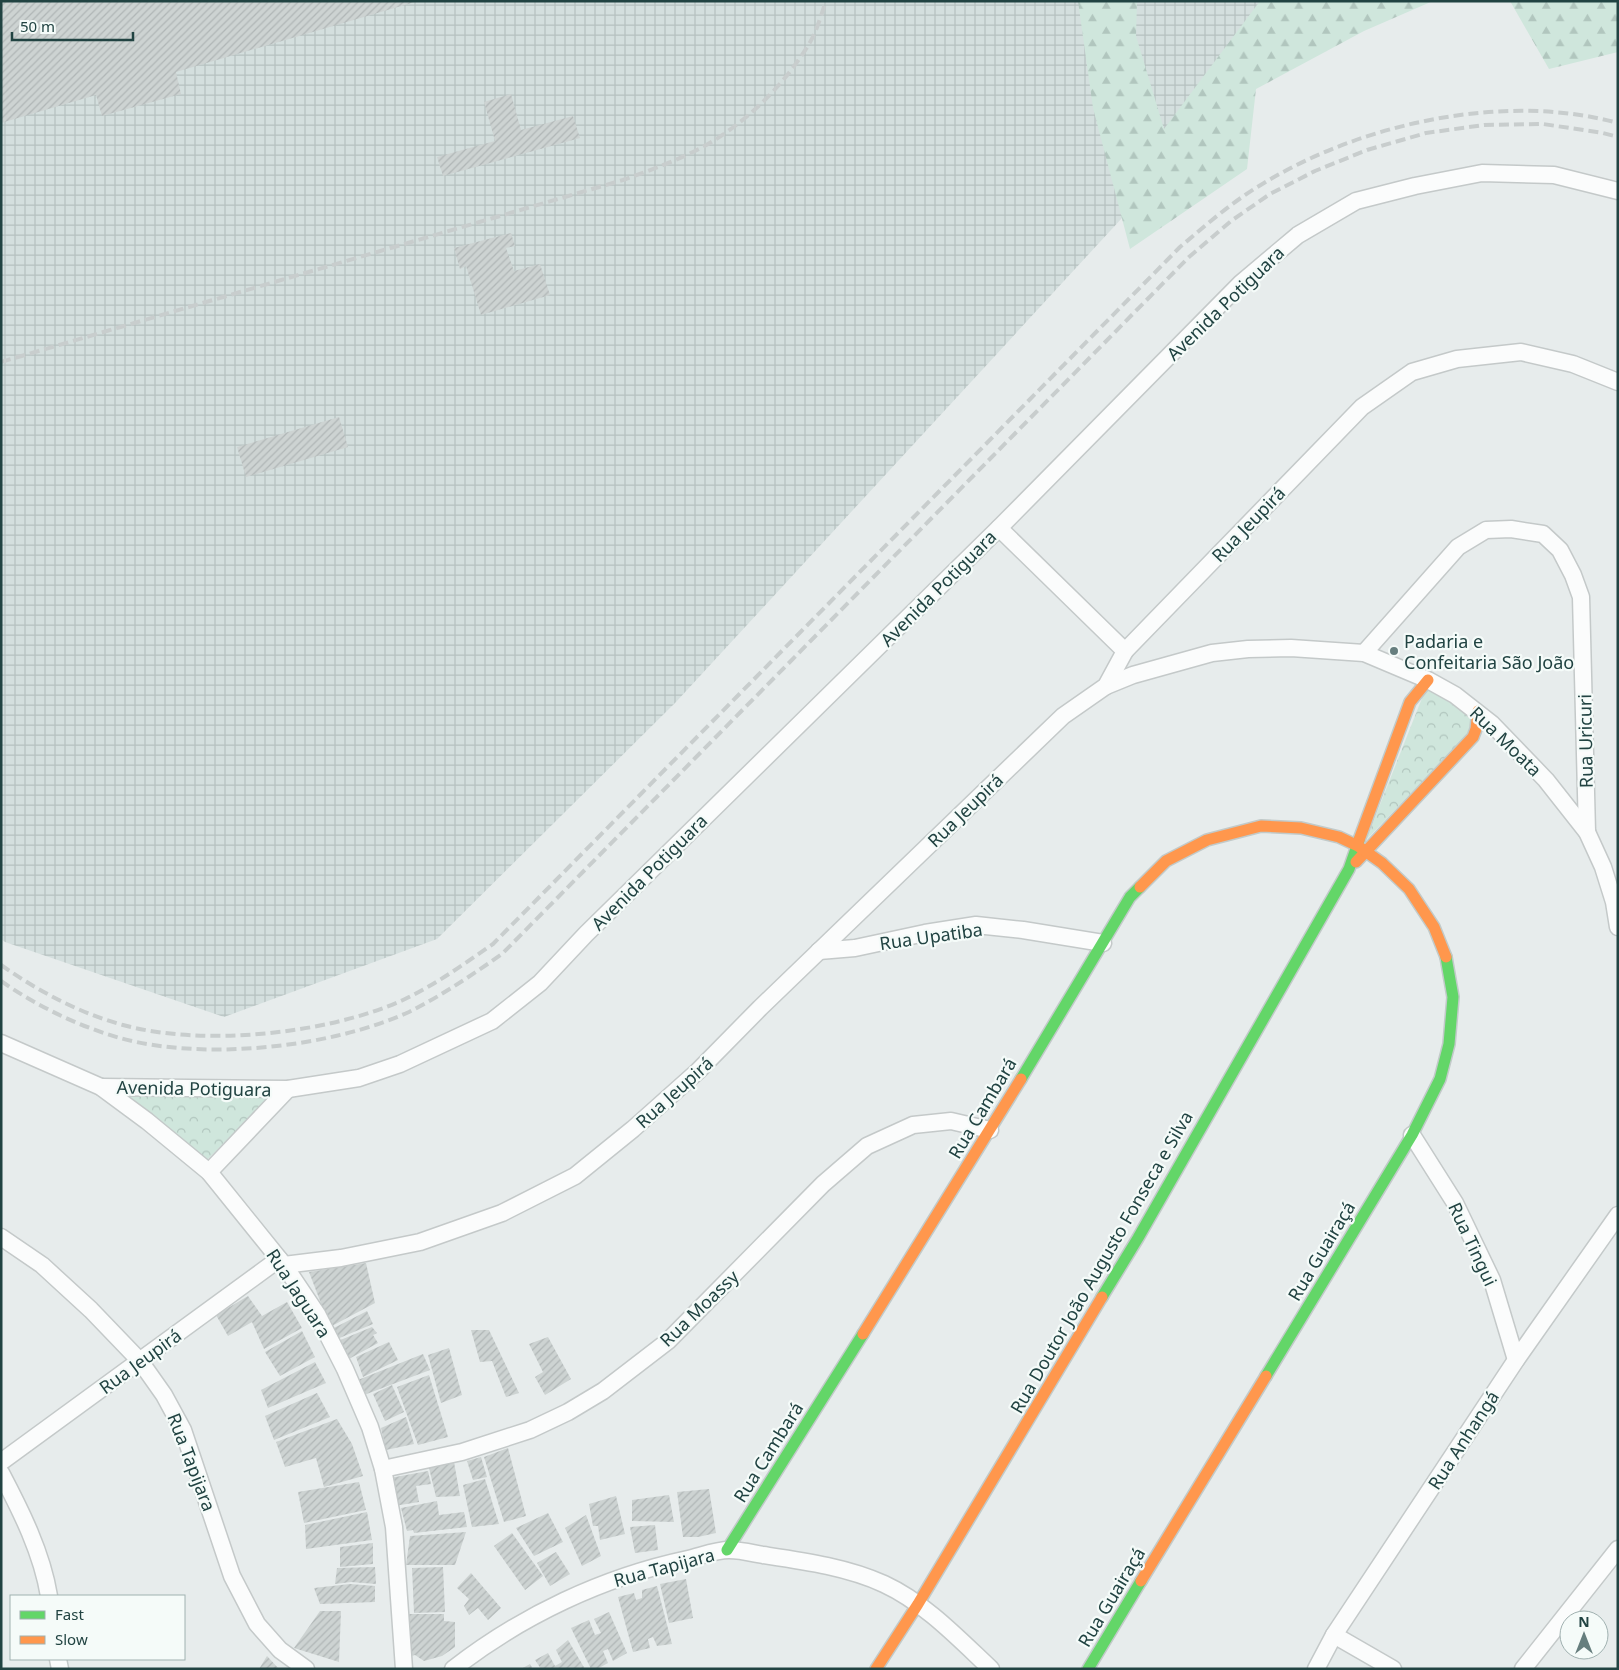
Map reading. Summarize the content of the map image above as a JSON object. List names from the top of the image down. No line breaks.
{"streets":{"street":["Avenida Potiguara","Rua Jeupirá","Rua Moata","Rua Uricuri","Rua Upatiba","Rua Cambará","Rua Tingui","Rua Guairaçá","Rua Doutor João Augusto Fonseca e Silva","Rua Jaguara","Rua Moassy","Rua Anhangá","Rua Tapijara"]},"crossings":[["Avenida Potiguara","Rua Jaguara"],["Rua Jeupirá","Rua Moata"],["Rua Jeupirá","Rua Upatiba"],["Rua Jeupirá","Rua Jaguara"],["Rua Jeupirá","Rua Tapijara"],["Rua Moata","Rua Uricuri"],["Rua Moata","Rua Doutor João Augusto Fonseca e Silva"],["Rua Upatiba","Rua Cambará"],["Rua Cambará","Rua Guairaçá"],["Rua Cambará","Rua Doutor João Augusto Fonseca e Silva"],["Rua Cambará","Rua Moassy"],["Rua Cambará","Rua Tapijara"],["Rua Tingui","Rua Guairaçá"],["Rua Tingui","Rua Anhangá"],["Rua Guairaçá","Rua Doutor João Augusto Fonseca e Silva"],["Rua Doutor João Augusto Fonseca e Silva","Rua Tapijara"],["Rua Jaguara","Rua Moassy"]],"places":["Padaria e Confeitaria São João"],"legend":["Fast","Slow"],"scale_bar":"50 m","north":"top"}
